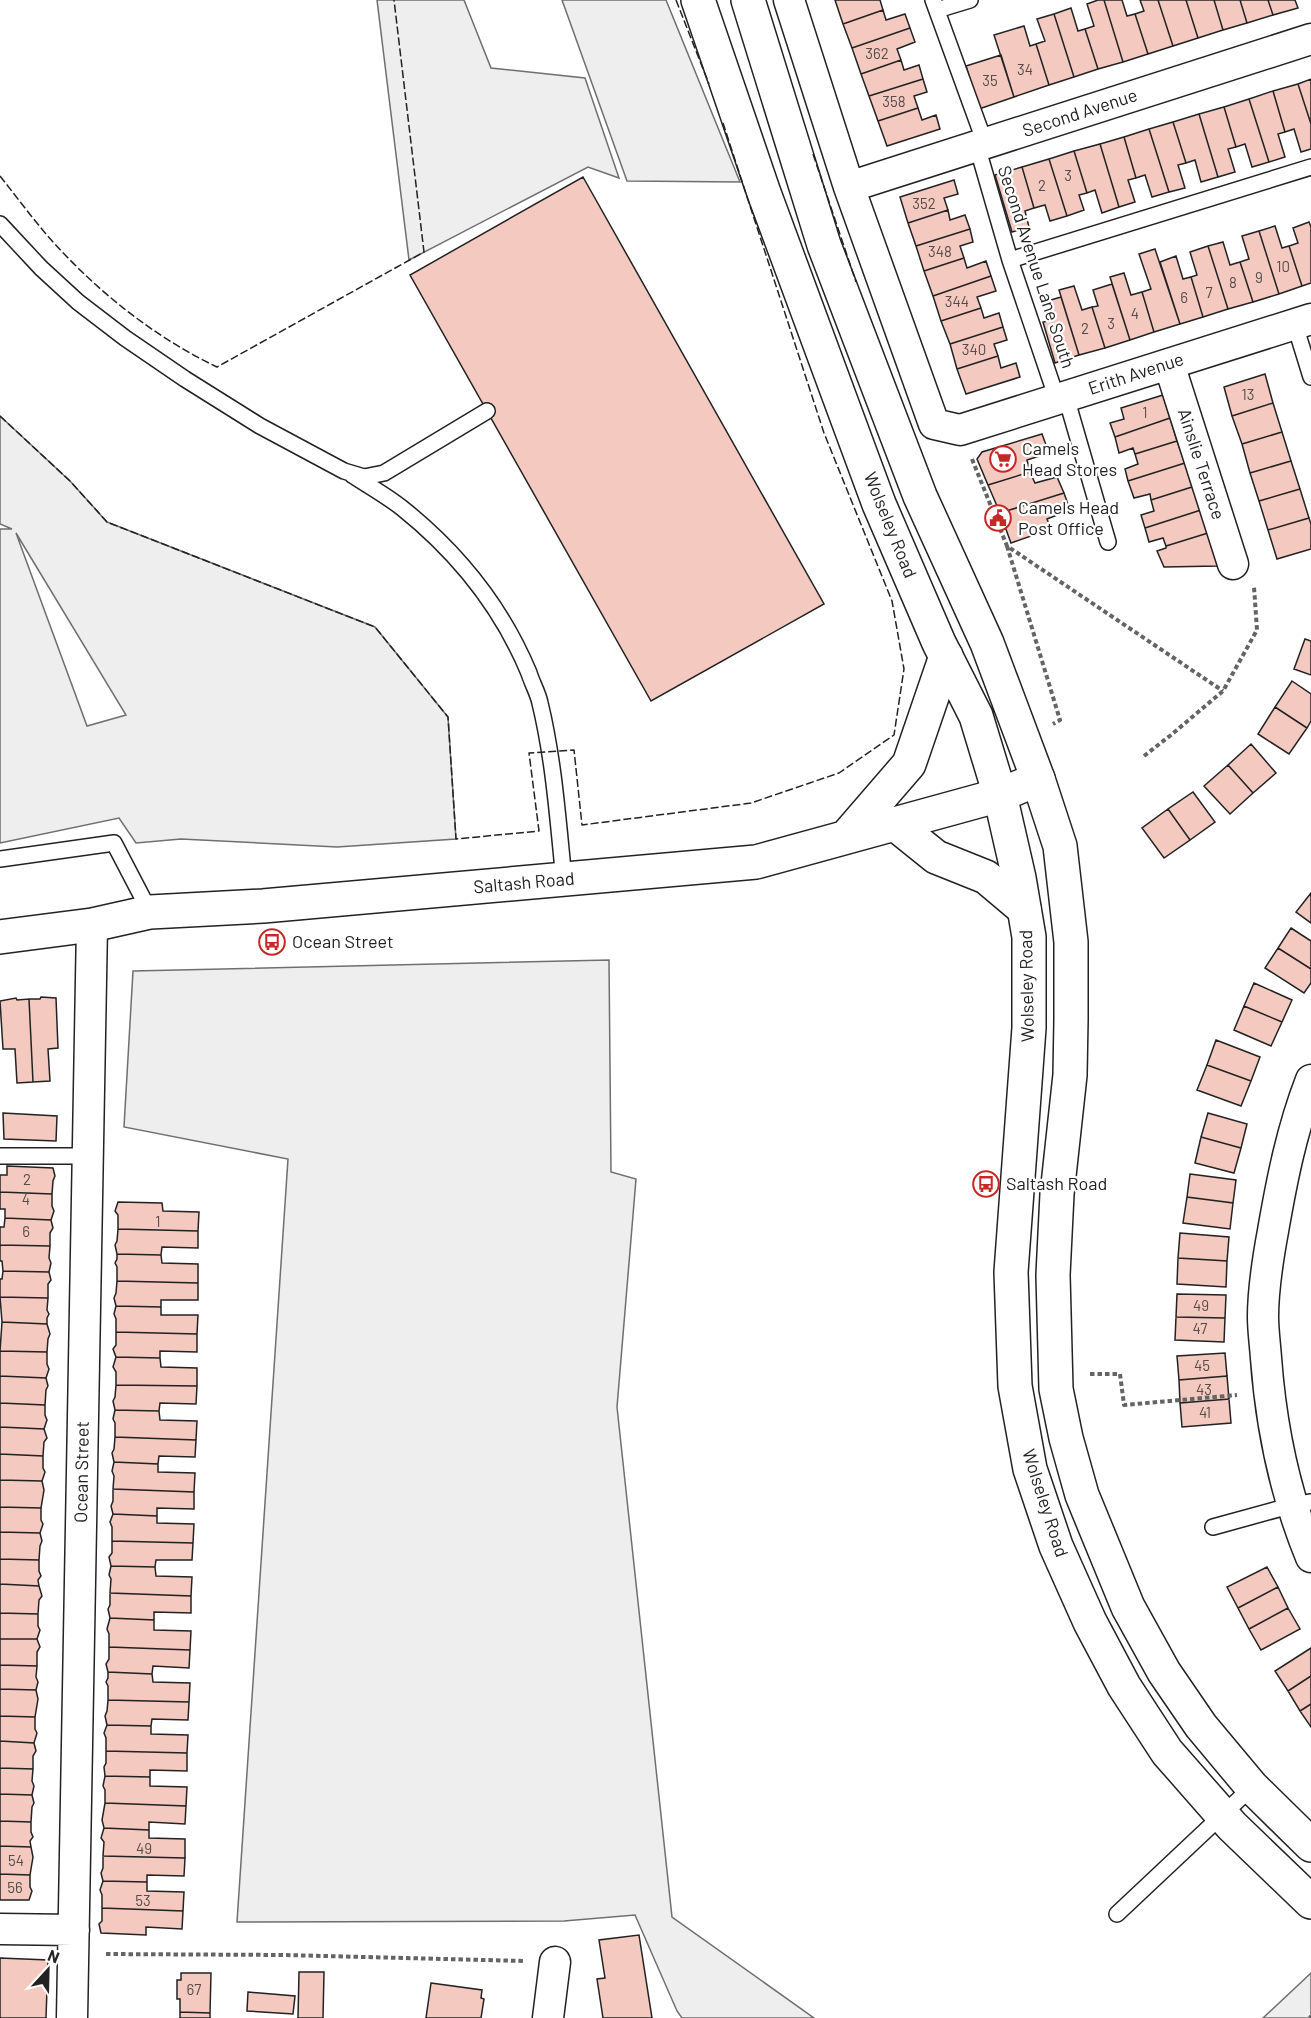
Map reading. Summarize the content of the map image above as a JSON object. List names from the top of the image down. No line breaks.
{"streets":{"main road":["Wolseley Road","Saltash Road"],"street":["Second Avenue","Erith Avenue","Ainslie Terrace","Ocean Street"],"lane":["Second Avenue Lane South"]},"crossings":[["Second Avenue","Second Avenue Lane South"],["Second Avenue Lane South","Erith Avenue"],["Erith Avenue","Ainslie Terrace"],["Wolseley Road","Saltash Road"],["Saltash Road","Ocean Street"]],"places":{"supermarket":["Camels Head Stores"],"public building":["Camels Head Post Office"],"bus stop":["Ocean Street","Saltash Road"]},"house_numbers":["362","34","35","358","3","2","352","348","10","9","8","7","6","344","4","3","2","340","13","1","2","4","1","6","49","47","45","43","41","49","54","56","53","67"],"north":"top"}
